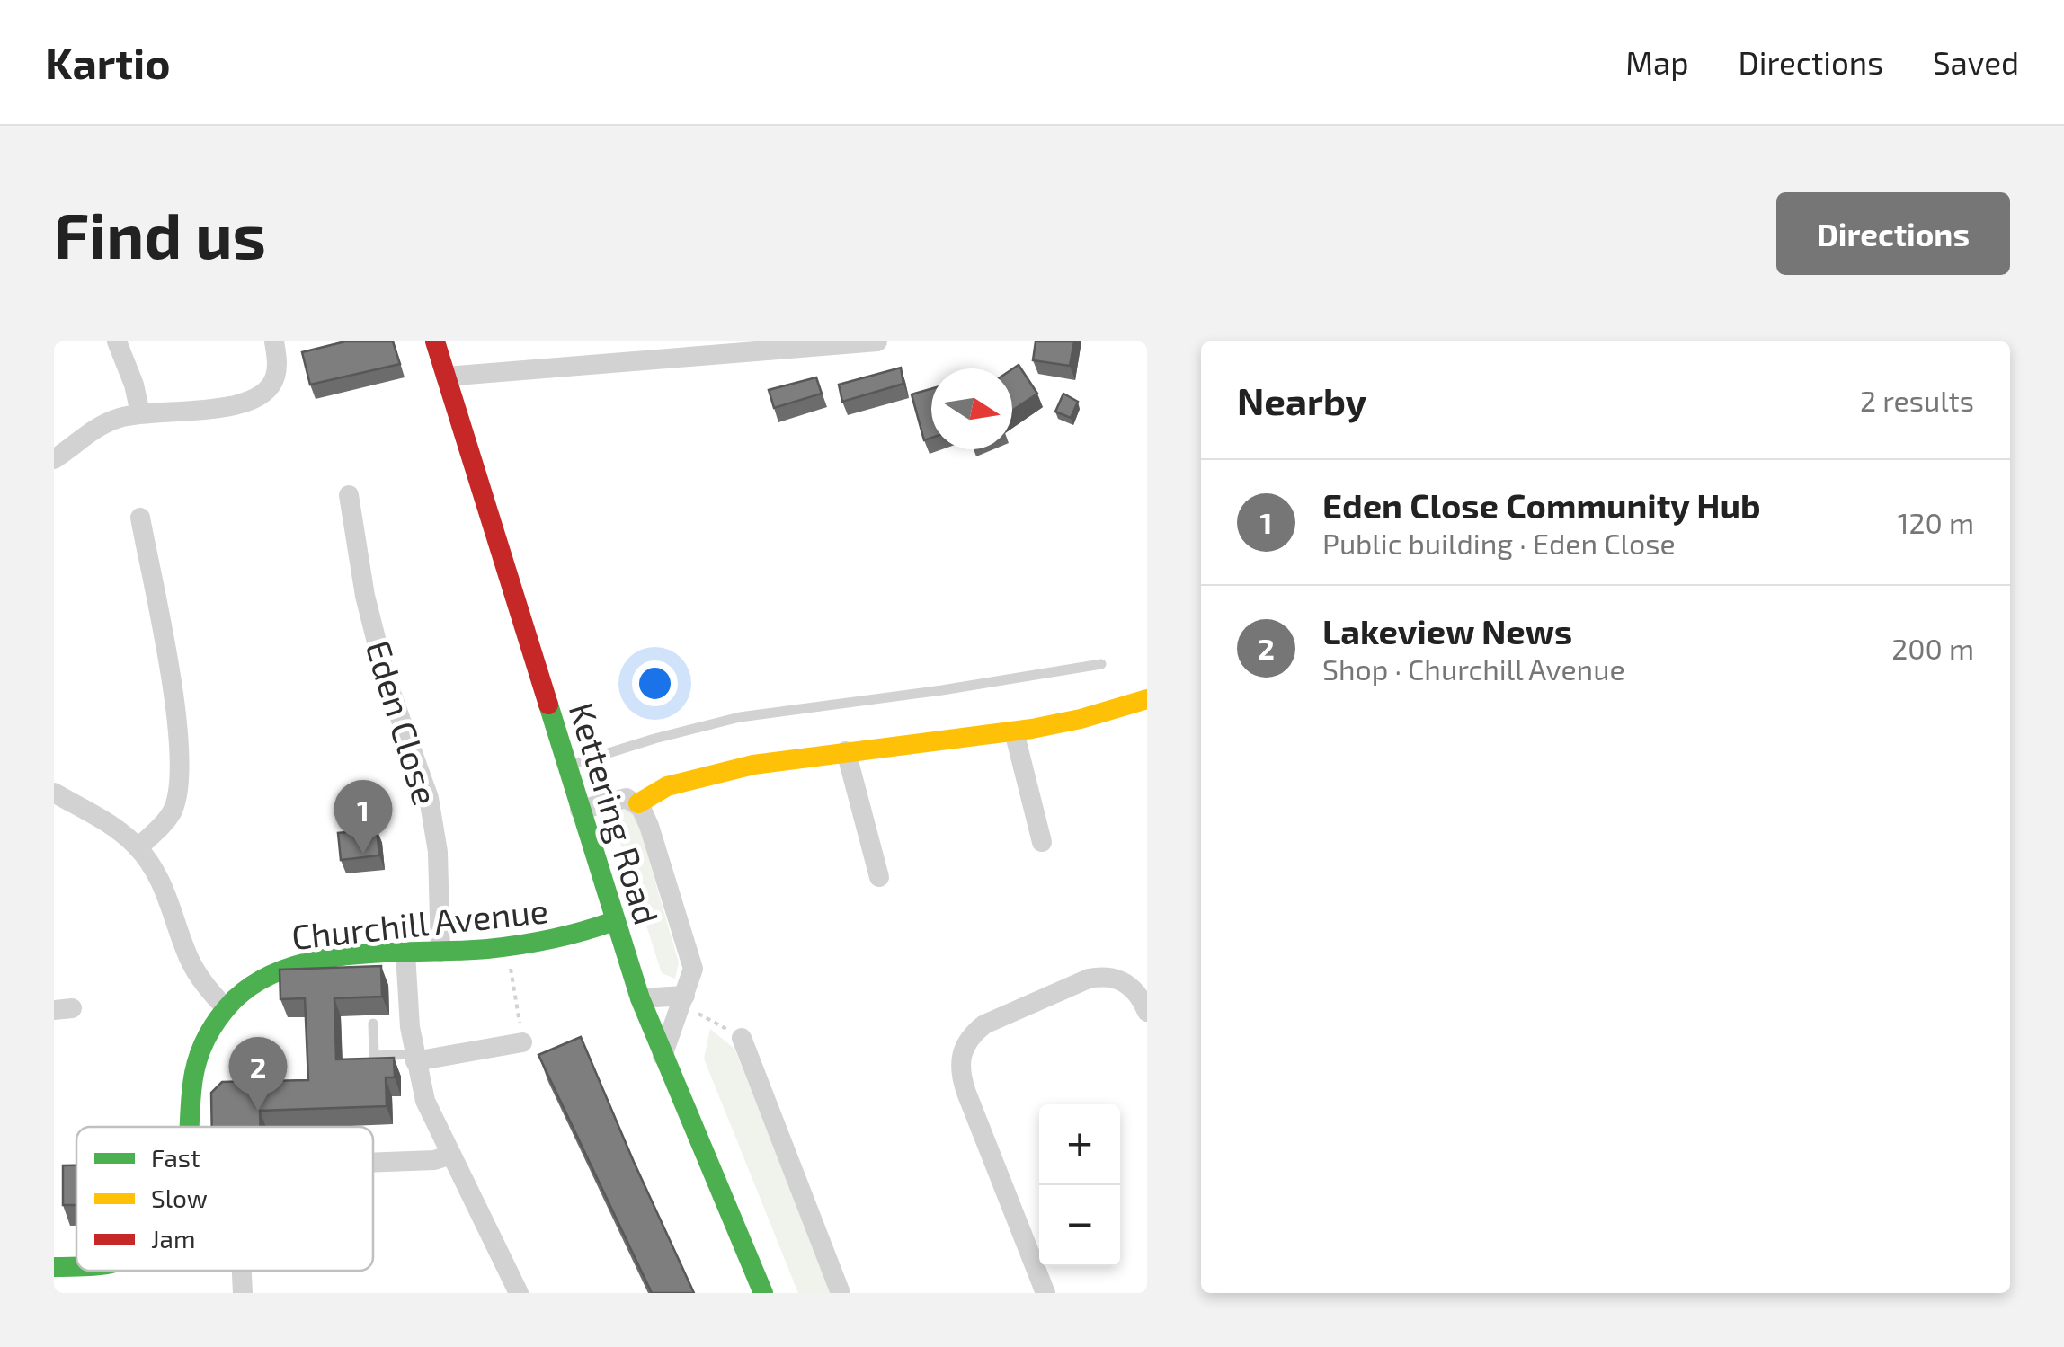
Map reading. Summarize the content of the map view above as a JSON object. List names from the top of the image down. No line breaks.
{"streets":{"street":["Eden Close","Kettering Road","Churchill Avenue"]},"crossings":[["Eden Close","Churchill Avenue"],["Kettering Road","Churchill Avenue"]],"legend":["Fast","Slow","Jam"],"north":"right","page":{"header":"Kartio","nav":["Map","Directions","Saved"],"buttons":"Directions","title":"Find us","heading":["Nearby","2 results"],"list":[{"mark":"1","name":"Eden Close Community Hub","note":"Public building · Eden Close","value":"120 m"},{"mark":"2","name":"Lakeview News","note":"Shop · Churchill Avenue","value":"200 m"}],"pins":["1","2"],"map_buttons":["+","−"]}}
